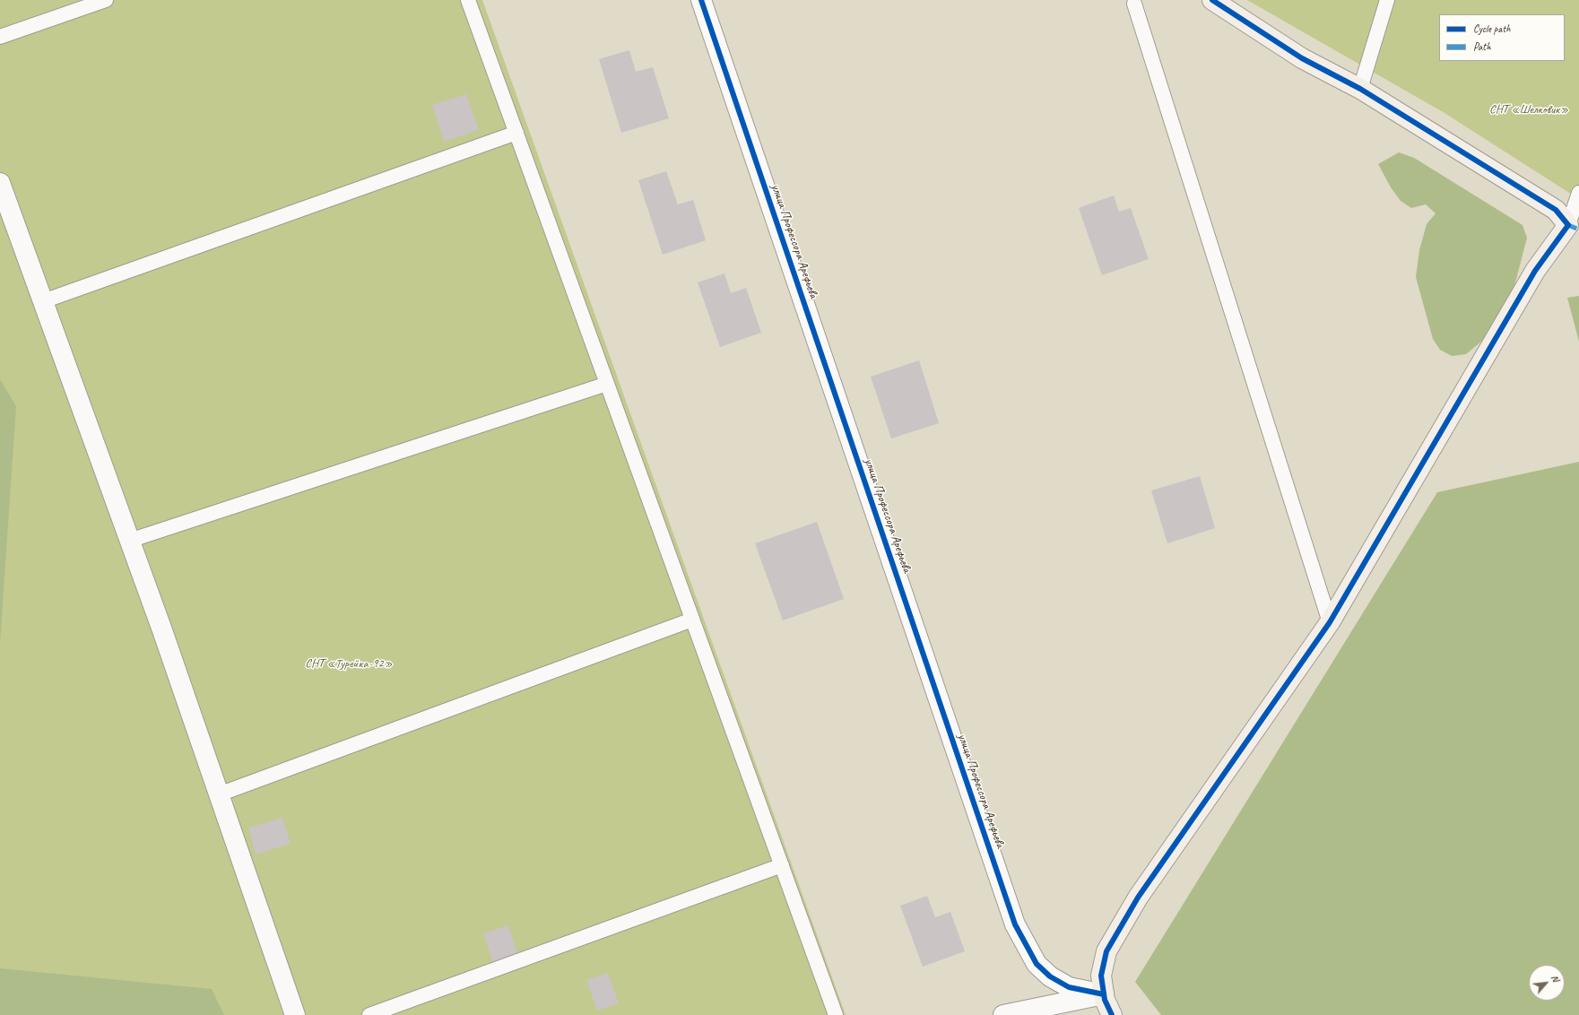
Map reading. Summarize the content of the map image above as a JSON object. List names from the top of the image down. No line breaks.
{"streets":{"street":["улица Профессора Арефьева"]},"parks":["СНТ «Шелковик»","СНТ «Турейка-92»"],"legend":["Cycle path","Path"],"north":"top right"}
